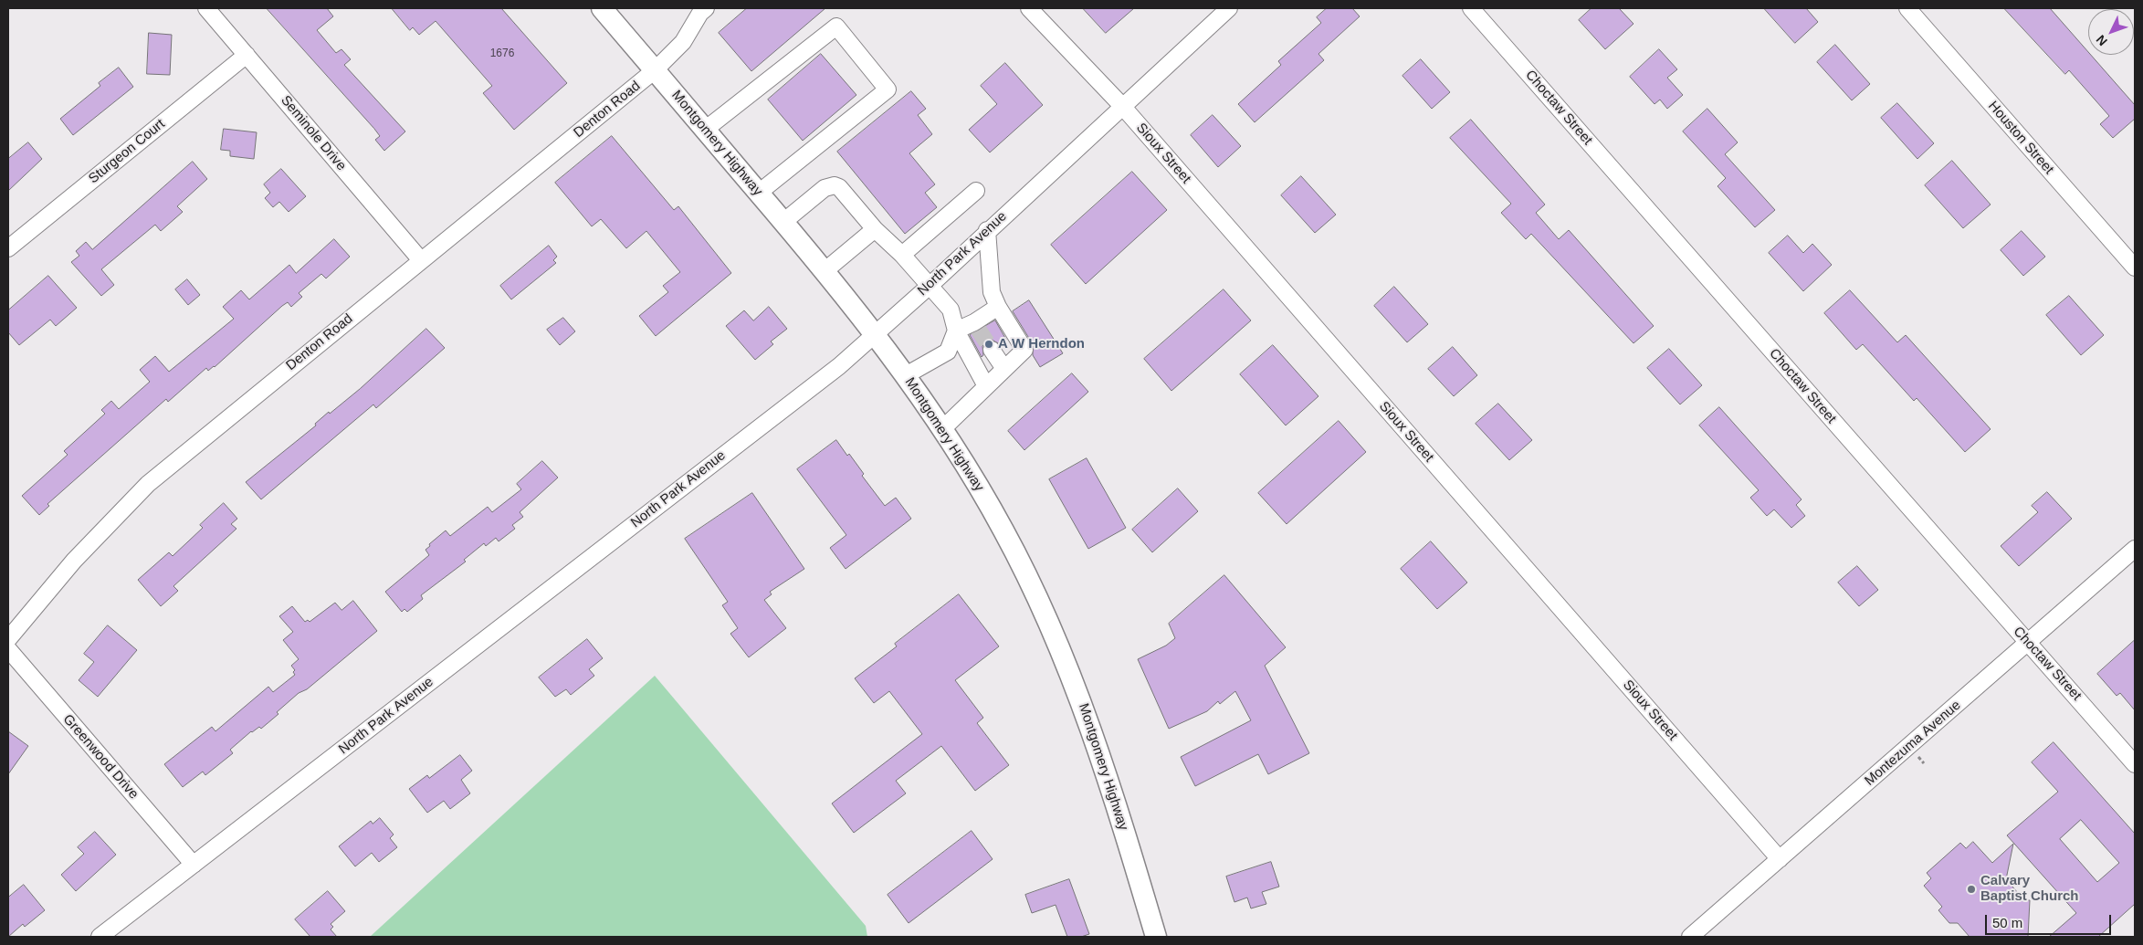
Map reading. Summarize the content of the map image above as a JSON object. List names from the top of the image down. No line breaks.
{"streets":{"main road":["Montgomery Highway"],"street":["Choctaw Street","Denton Road","Seminole Drive","Houston Street","Sturgeon Court","Sioux Street","North Park Avenue","Montezuma Avenue","Greenwood Drive"]},"crossings":[["Choctaw Street","Montezuma Avenue"],["Denton Road","Seminole Drive"],["Denton Road","Montgomery Highway"],["Seminole Drive","Sturgeon Court"],["Montgomery Highway","North Park Avenue"],["Sioux Street","North Park Avenue"],["Sioux Street","Montezuma Avenue"],["North Park Avenue","Greenwood Drive"]],"places":["A W Herndon","Calvary Baptist Church"],"house_numbers":["1676"],"scale_bar":"50 m","north":"bottom left"}
